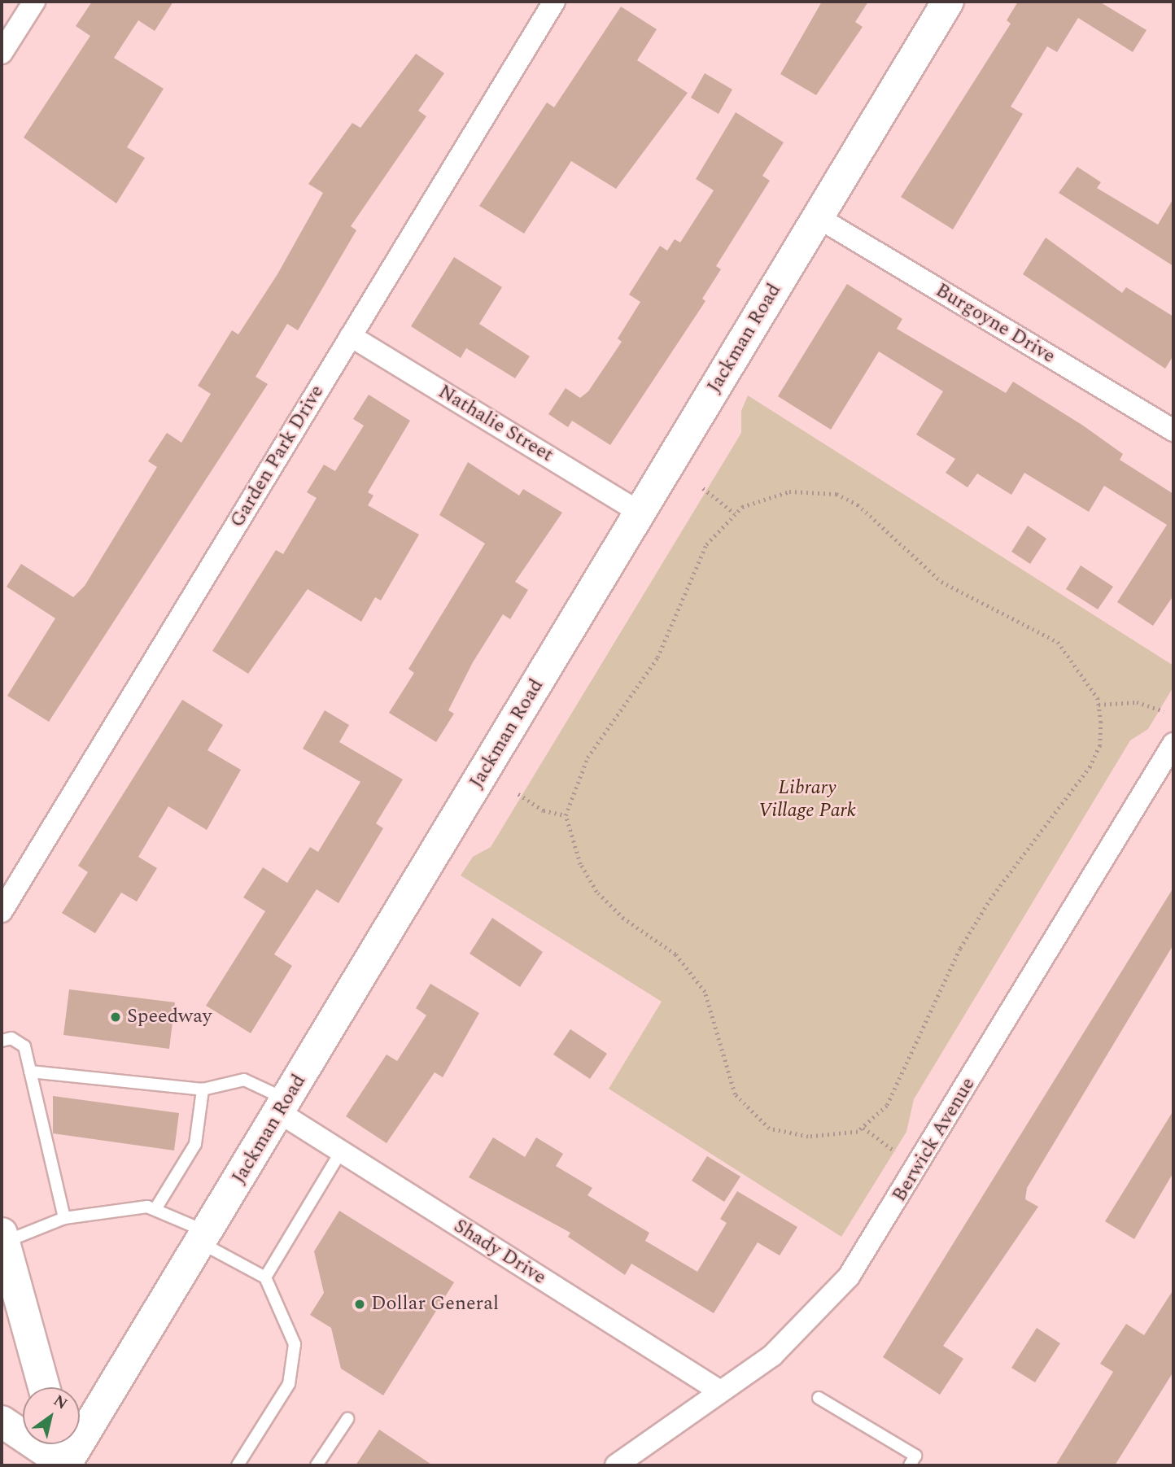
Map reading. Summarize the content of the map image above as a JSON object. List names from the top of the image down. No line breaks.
{"streets":{"street":["Burgoyne Drive","Jackman Road","Nathalie Street","Garden Park Drive","Berwick Avenue","Shady Drive"]},"crossings":[["Burgoyne Drive","Jackman Road"],["Jackman Road","Nathalie Street"],["Jackman Road","Shady Drive"],["Nathalie Street","Garden Park Drive"],["Berwick Avenue","Shady Drive"]],"parks":["Library Village Park"],"places":["Speedway","Dollar General"],"north":"top right"}
